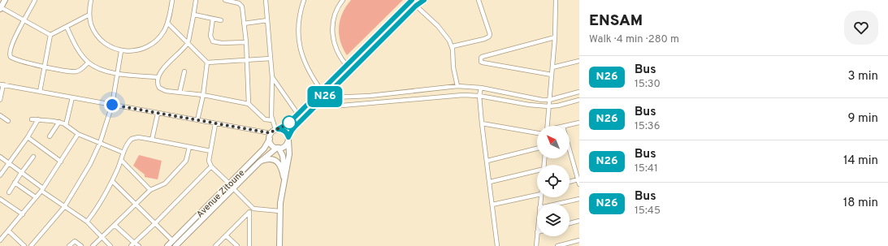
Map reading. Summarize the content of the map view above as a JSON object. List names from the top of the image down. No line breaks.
{"streets":{"main road":["Avenue Zitoune"]},"lines":["bus line N26"],"north":"top left","page":{"on_map":"N26","heading":["ENSAM","Walk · 4 min · 280 m"],"list":[{"mark":"N26","name":"Bus","note":"15:30","value":"3 min"},{"mark":"N26","name":"Bus","note":"15:36","value":"9 min"},{"mark":"N26","name":"Bus","note":"15:41","value":"14 min"},{"mark":"N26","name":"Bus","note":"15:45","value":"18 min"}]}}
